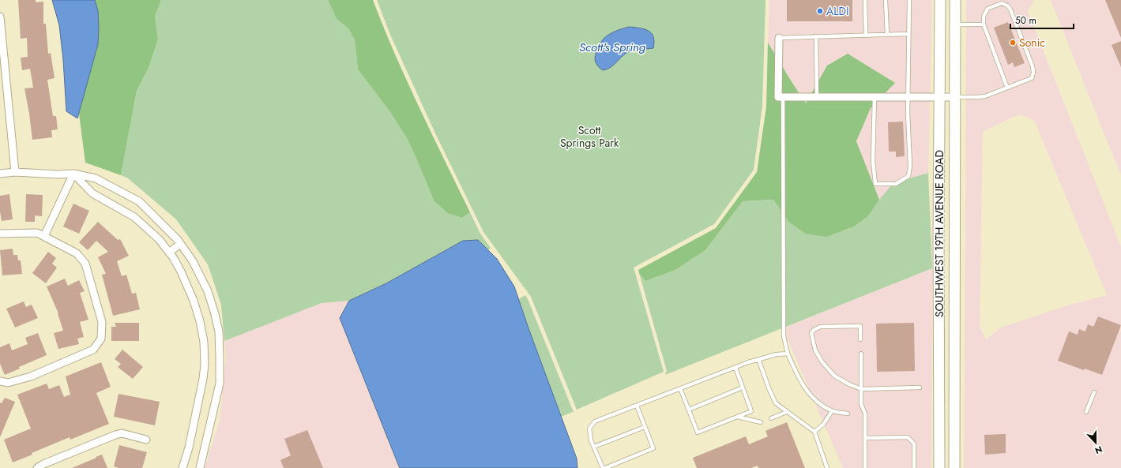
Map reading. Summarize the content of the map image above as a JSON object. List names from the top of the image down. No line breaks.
{"streets":{"main road":["SOUTHWEST 19TH AVENUE ROAD"]},"water":["Scott's Spring"],"parks":["Scott Springs Park"],"places":["ALDI","Sonic"],"scale_bar":"50 m","north":"bottom"}
